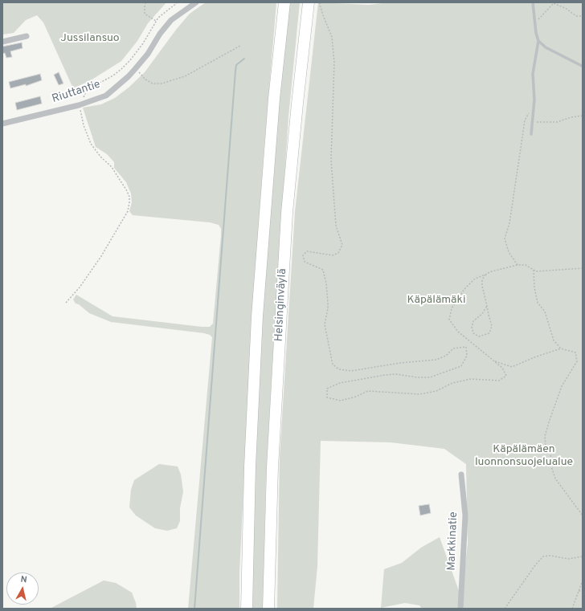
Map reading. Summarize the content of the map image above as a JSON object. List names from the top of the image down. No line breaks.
{"streets":{"highway":["Helsinginväylä"],"street":["Riuttantie","Markkinatie"]},"parks":["Jussilansuo","Käpälämäki","Käpälämäen luonnonsuojelualue"],"north":"top"}
